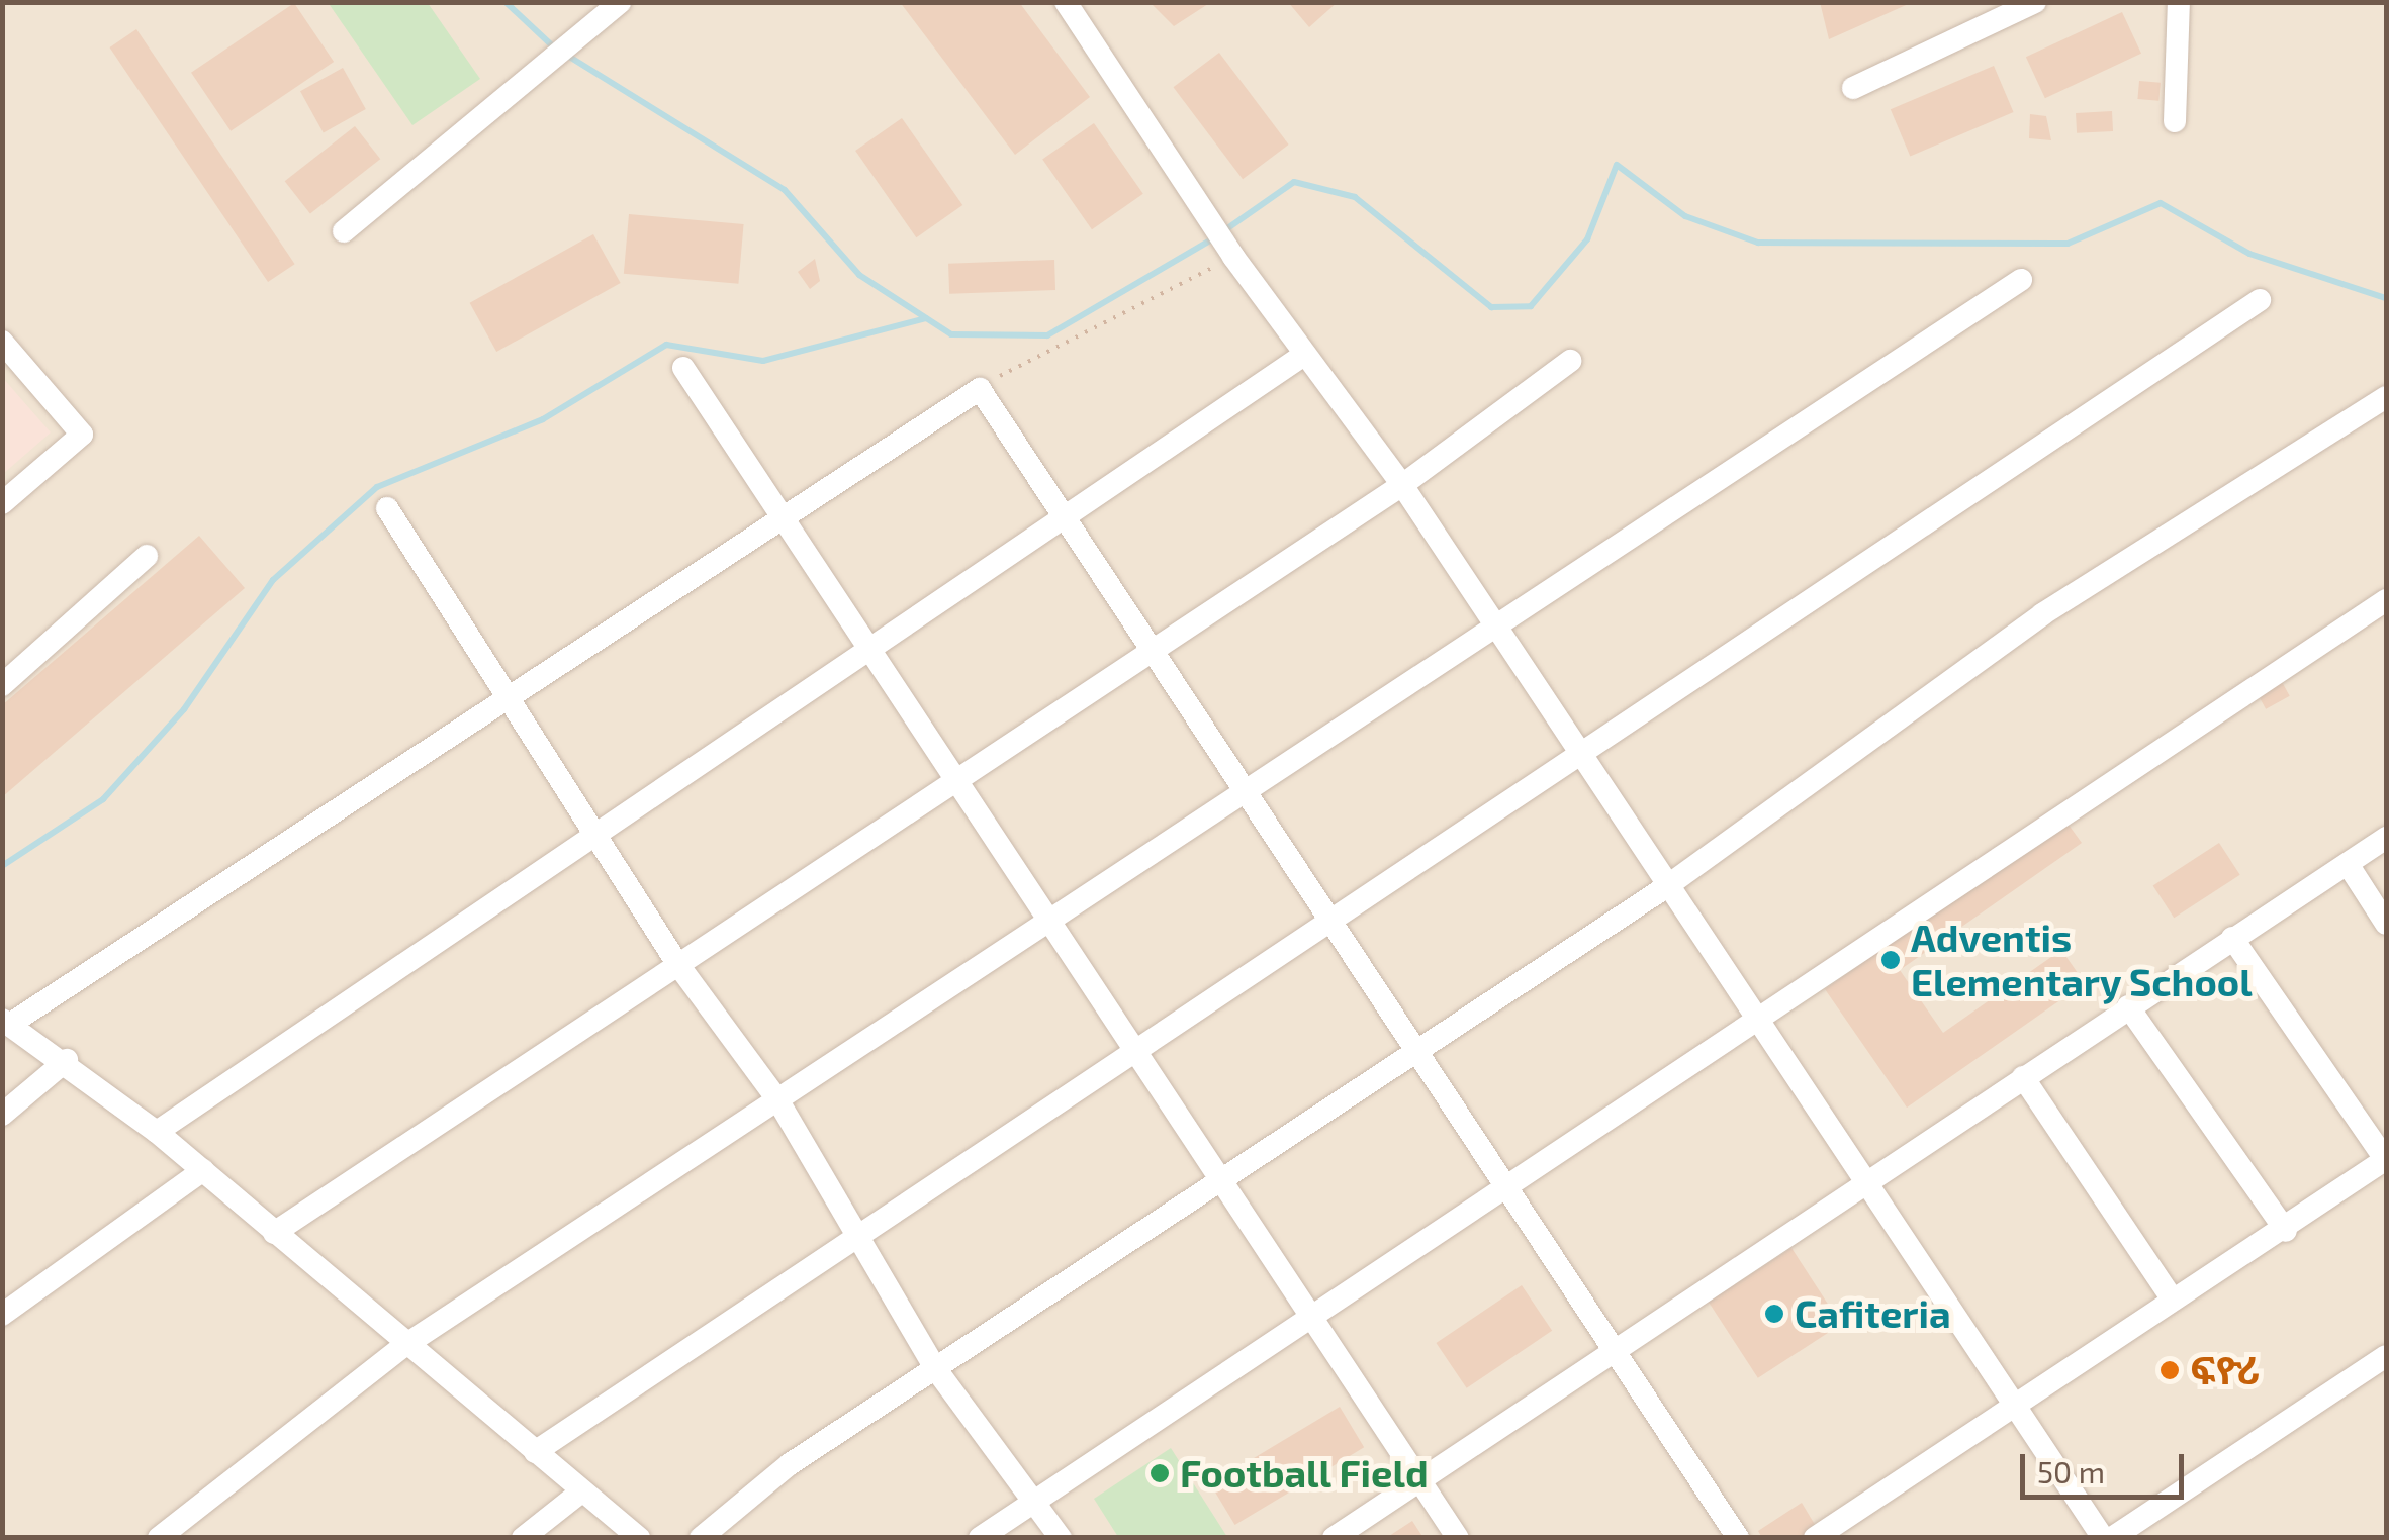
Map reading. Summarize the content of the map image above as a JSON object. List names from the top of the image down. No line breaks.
{"places":["Adventis Elementary School","Cafiteria","ፍዮሪ","Football Field"],"scale_bar":"50 m"}
